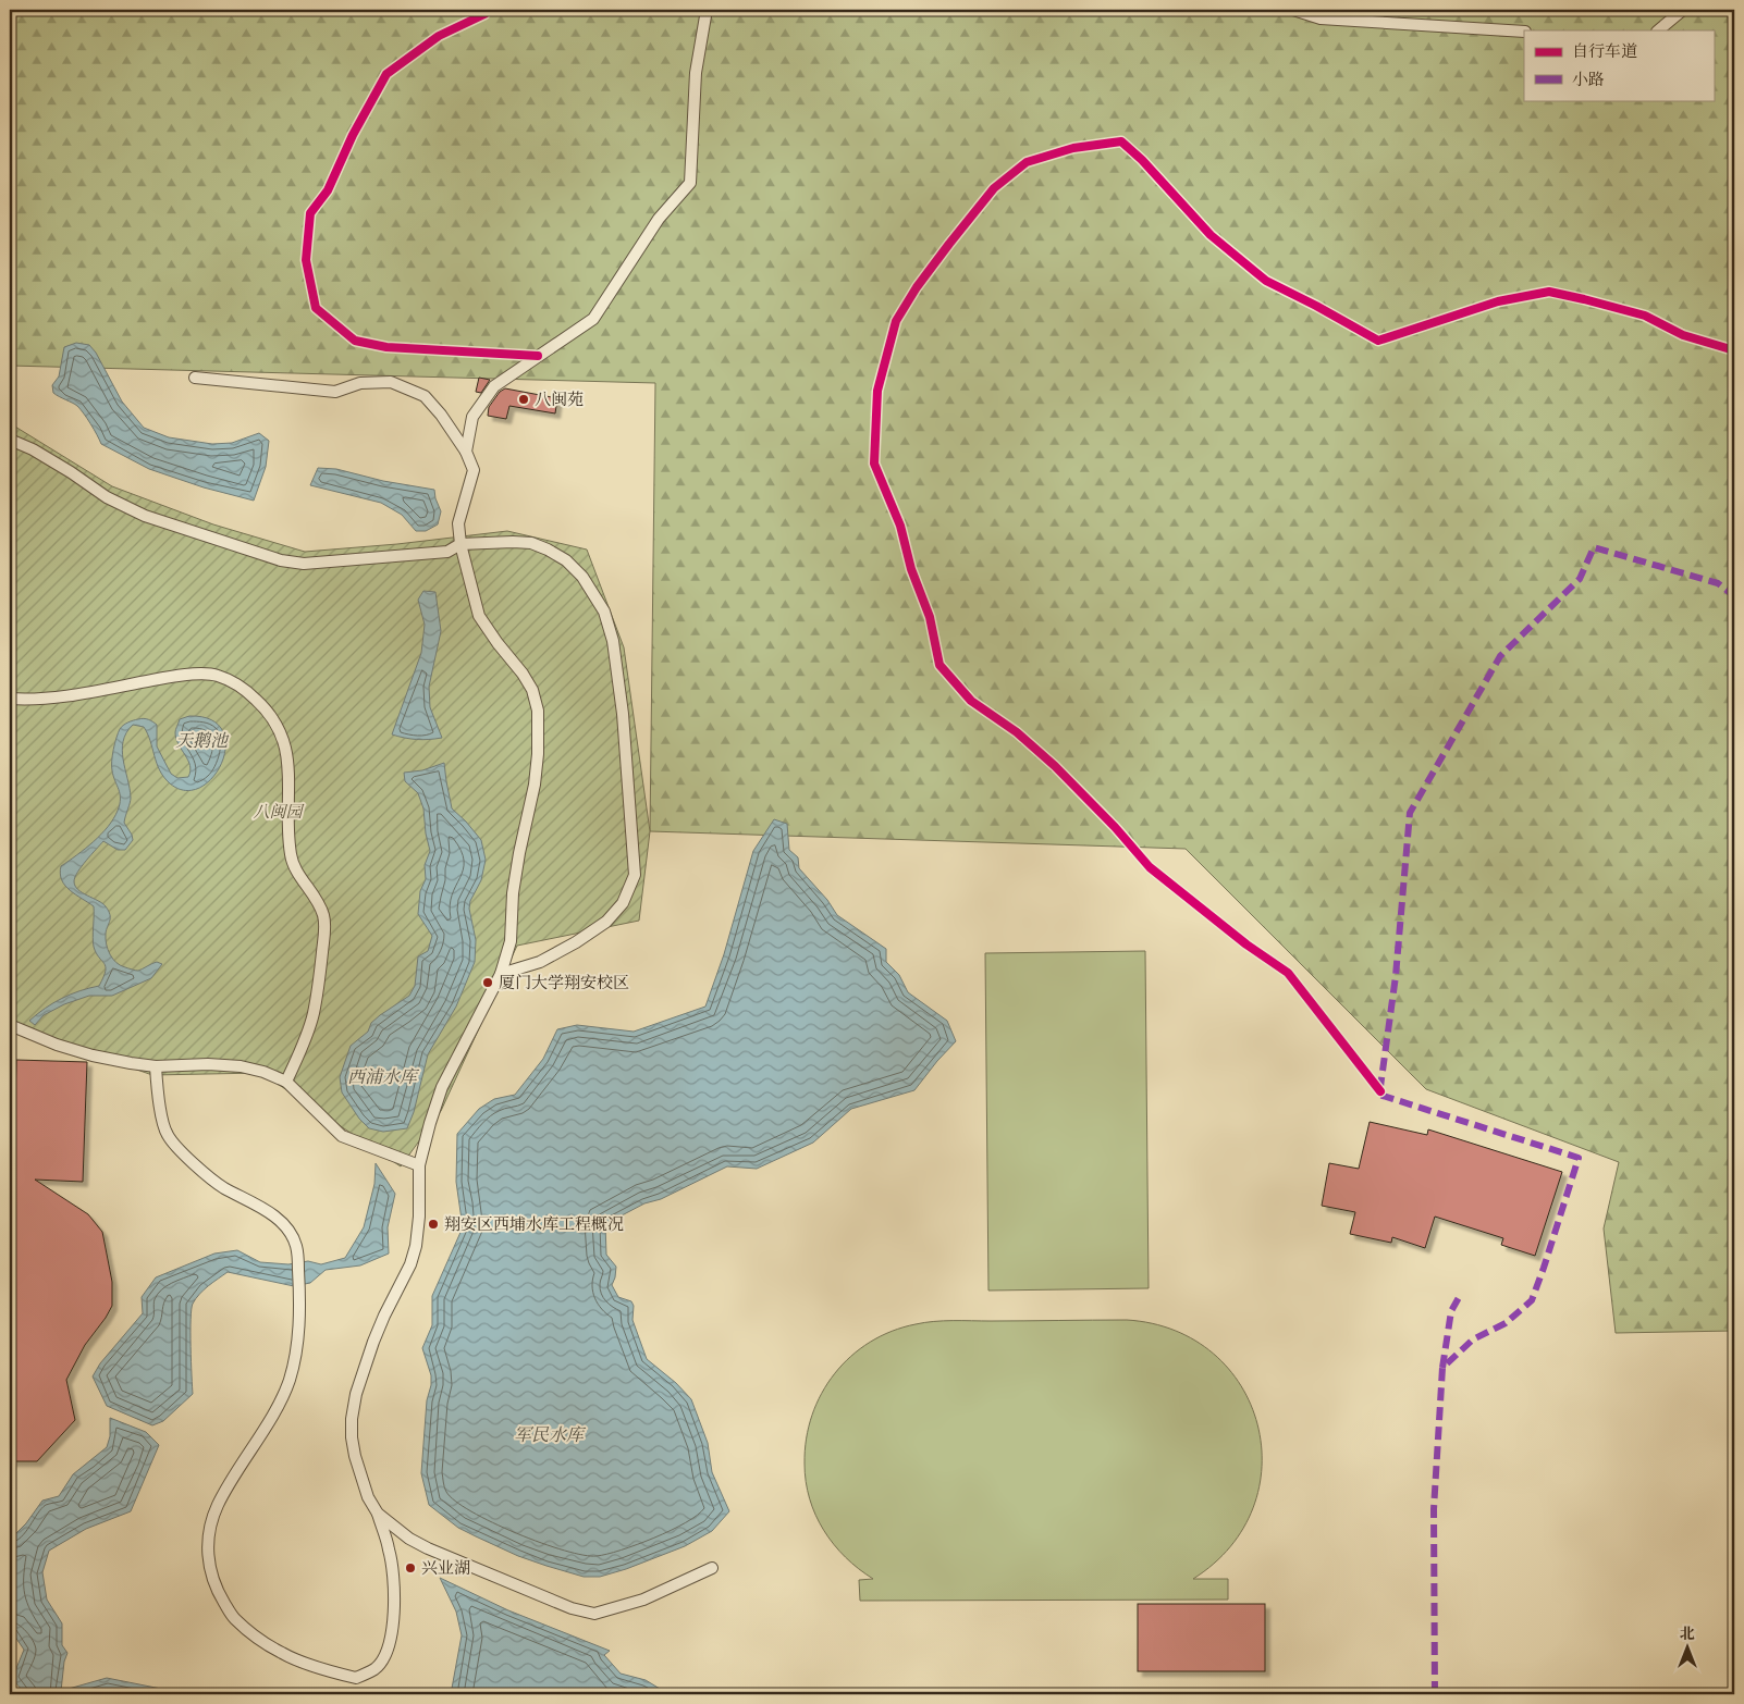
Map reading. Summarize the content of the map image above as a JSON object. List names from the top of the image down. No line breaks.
{"water":["天鹅池","西浦水库","军民水库"],"parks":["八闽园"],"places":["八闽苑","厦门大学翔安校区","翔安区西埔水库工程概况","兴业湖"],"legend":["自行车道","小路"],"north":"top"}
